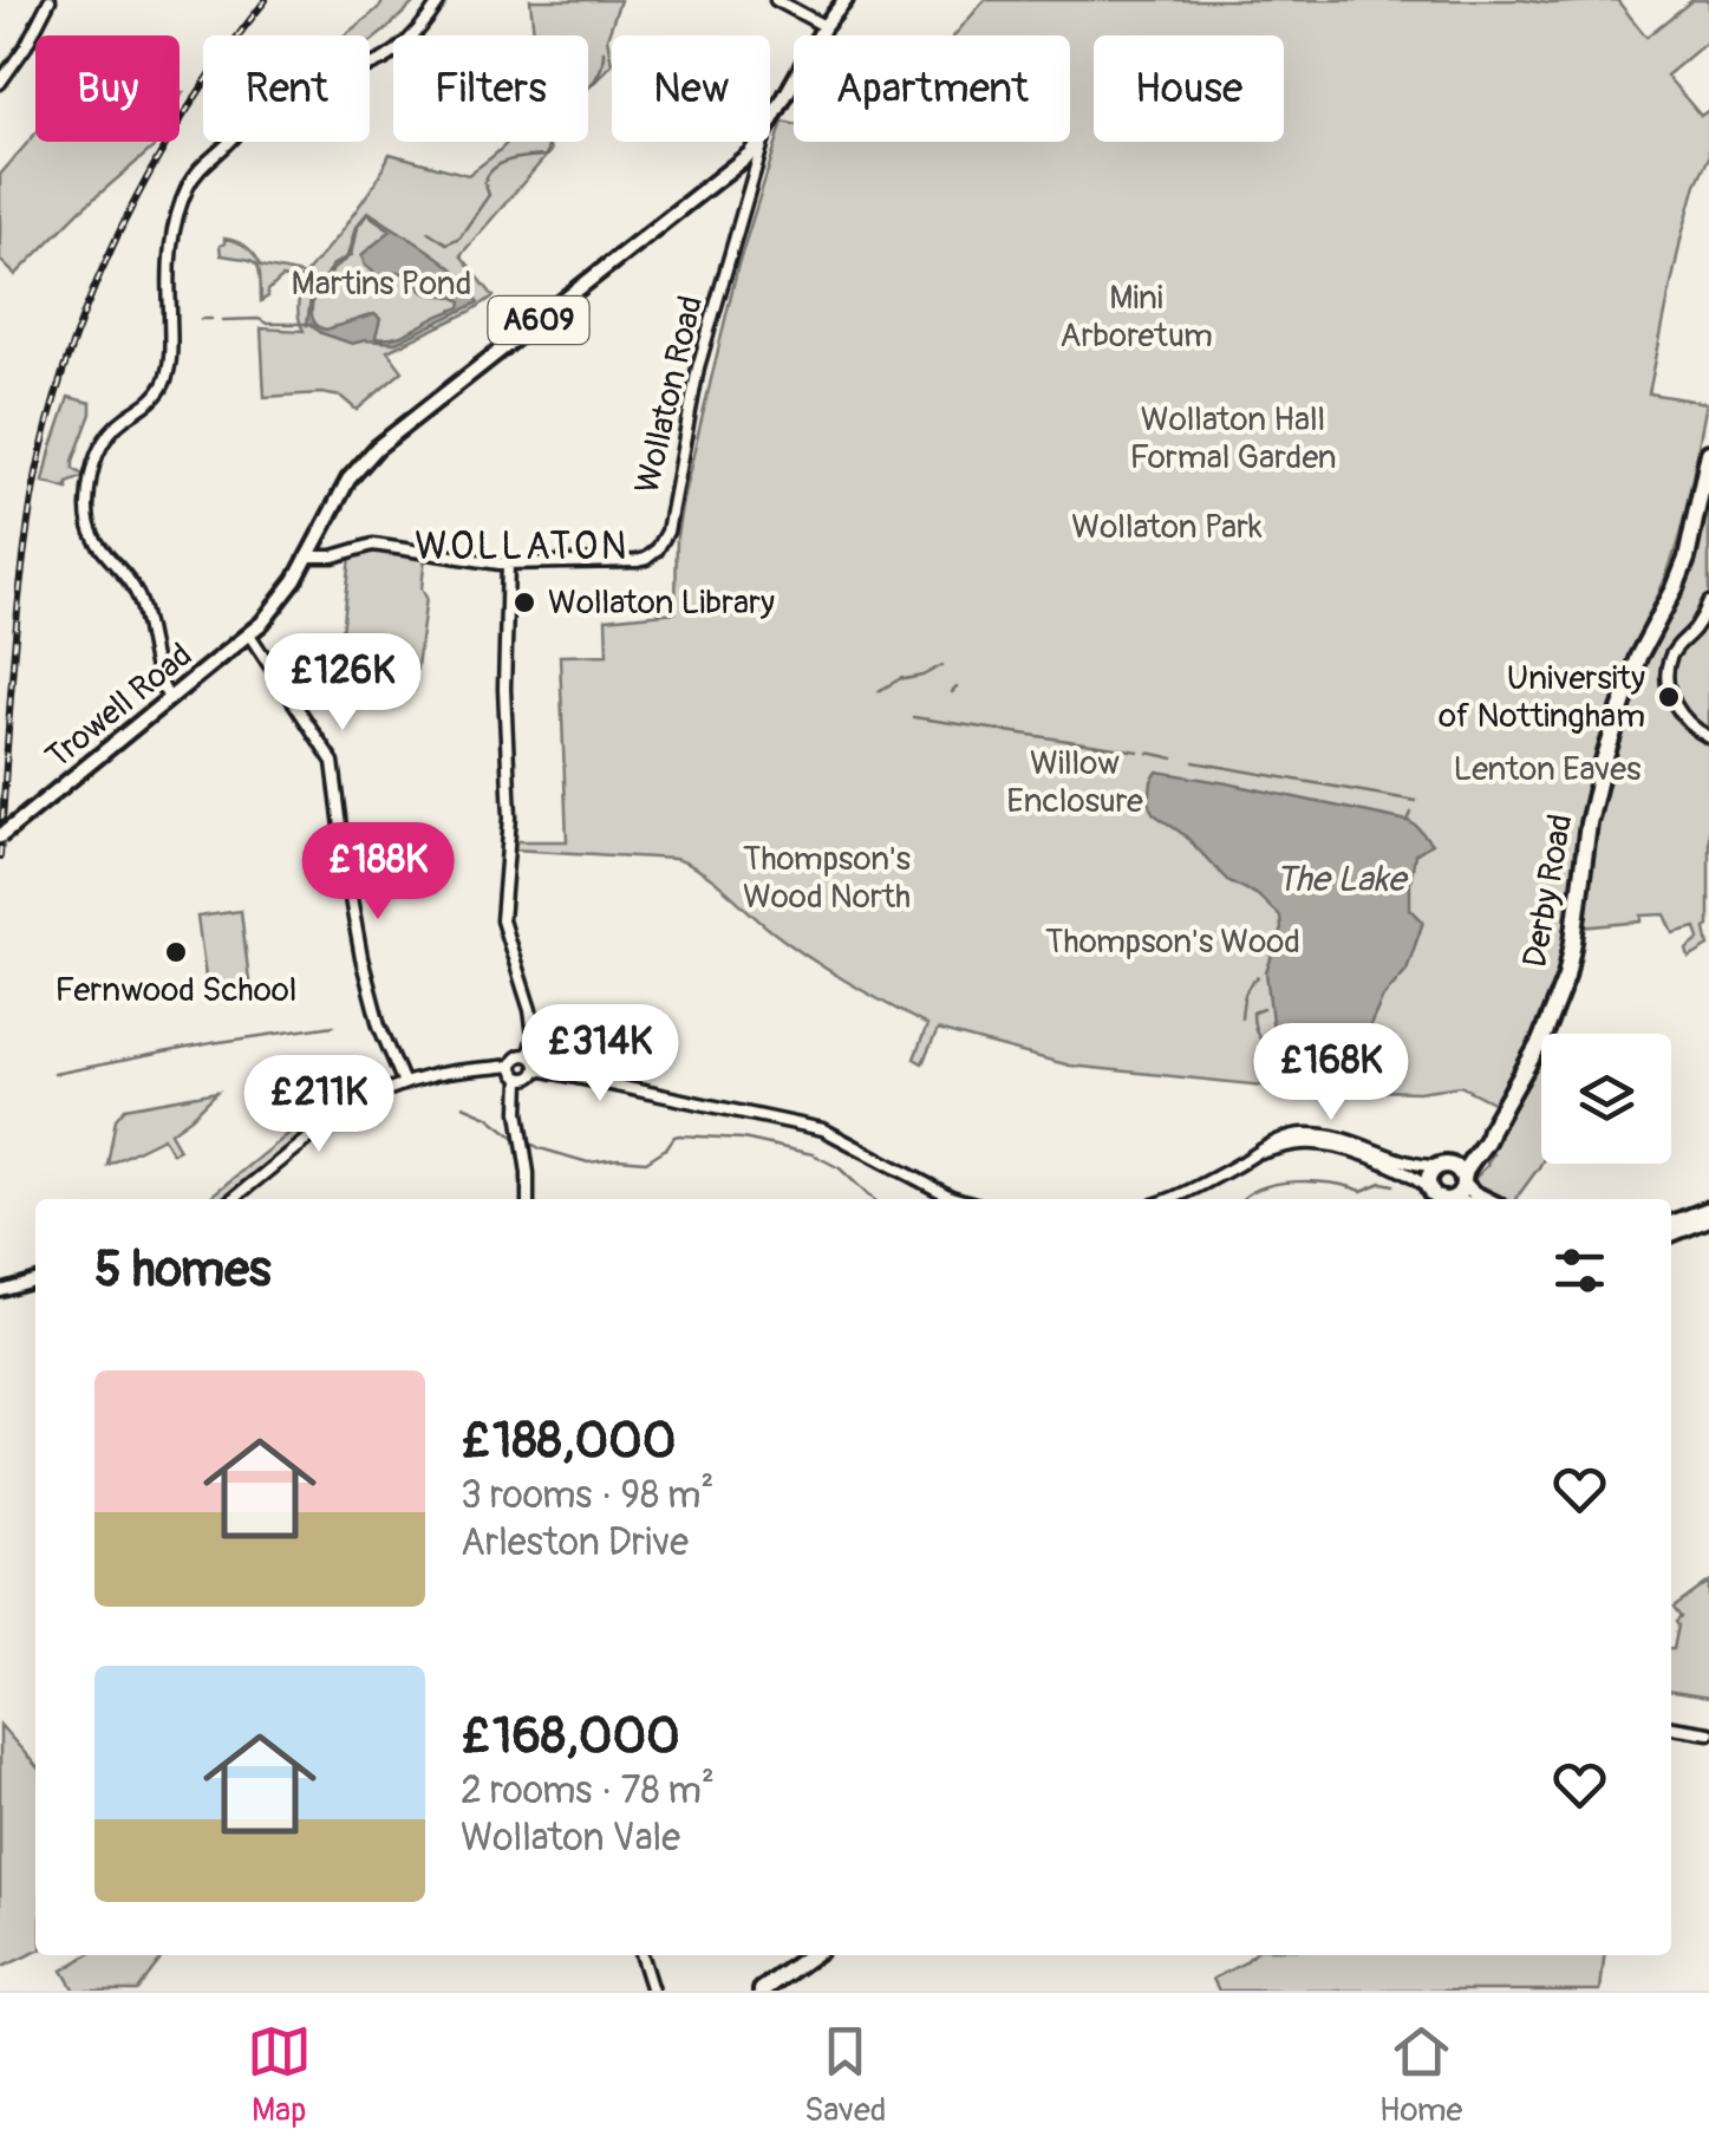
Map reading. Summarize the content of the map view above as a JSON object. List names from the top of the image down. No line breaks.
{"streets":{"highway":["Derby Road"],"main road":["A609","Trowell Road"],"street":["Wollaton Road"]},"crossings":[["A609","Wollaton Road"],["A609","Trowell Road"],["Wollaton Road","Trowell Road"]],"districts":["WOLLATON"],"water":["The Lake"],"parks":["Martins Pond","Mini Arboretum","Wollaton Hall Formal Garden","Wollaton Park","Willow Enclosure","Lenton Eaves","Thompson's Wood North","Thompson's Wood"],"places":["Wollaton Library","University of Nottingham","Fernwood School"],"page":{"chip":["Buy","Rent","Filters","New","Apartment","House"],"price":["£126K","£188K","£314K","£168K","£211K"],"heading":"5 homes","list":[{"name":"£188,000","note":"3 rooms · 98 m² · Arleston Drive"},{"name":"£168,000","note":"2 rooms · 78 m² · Wollaton Vale"}],"tabs":["Map","Saved","Home"]}}
